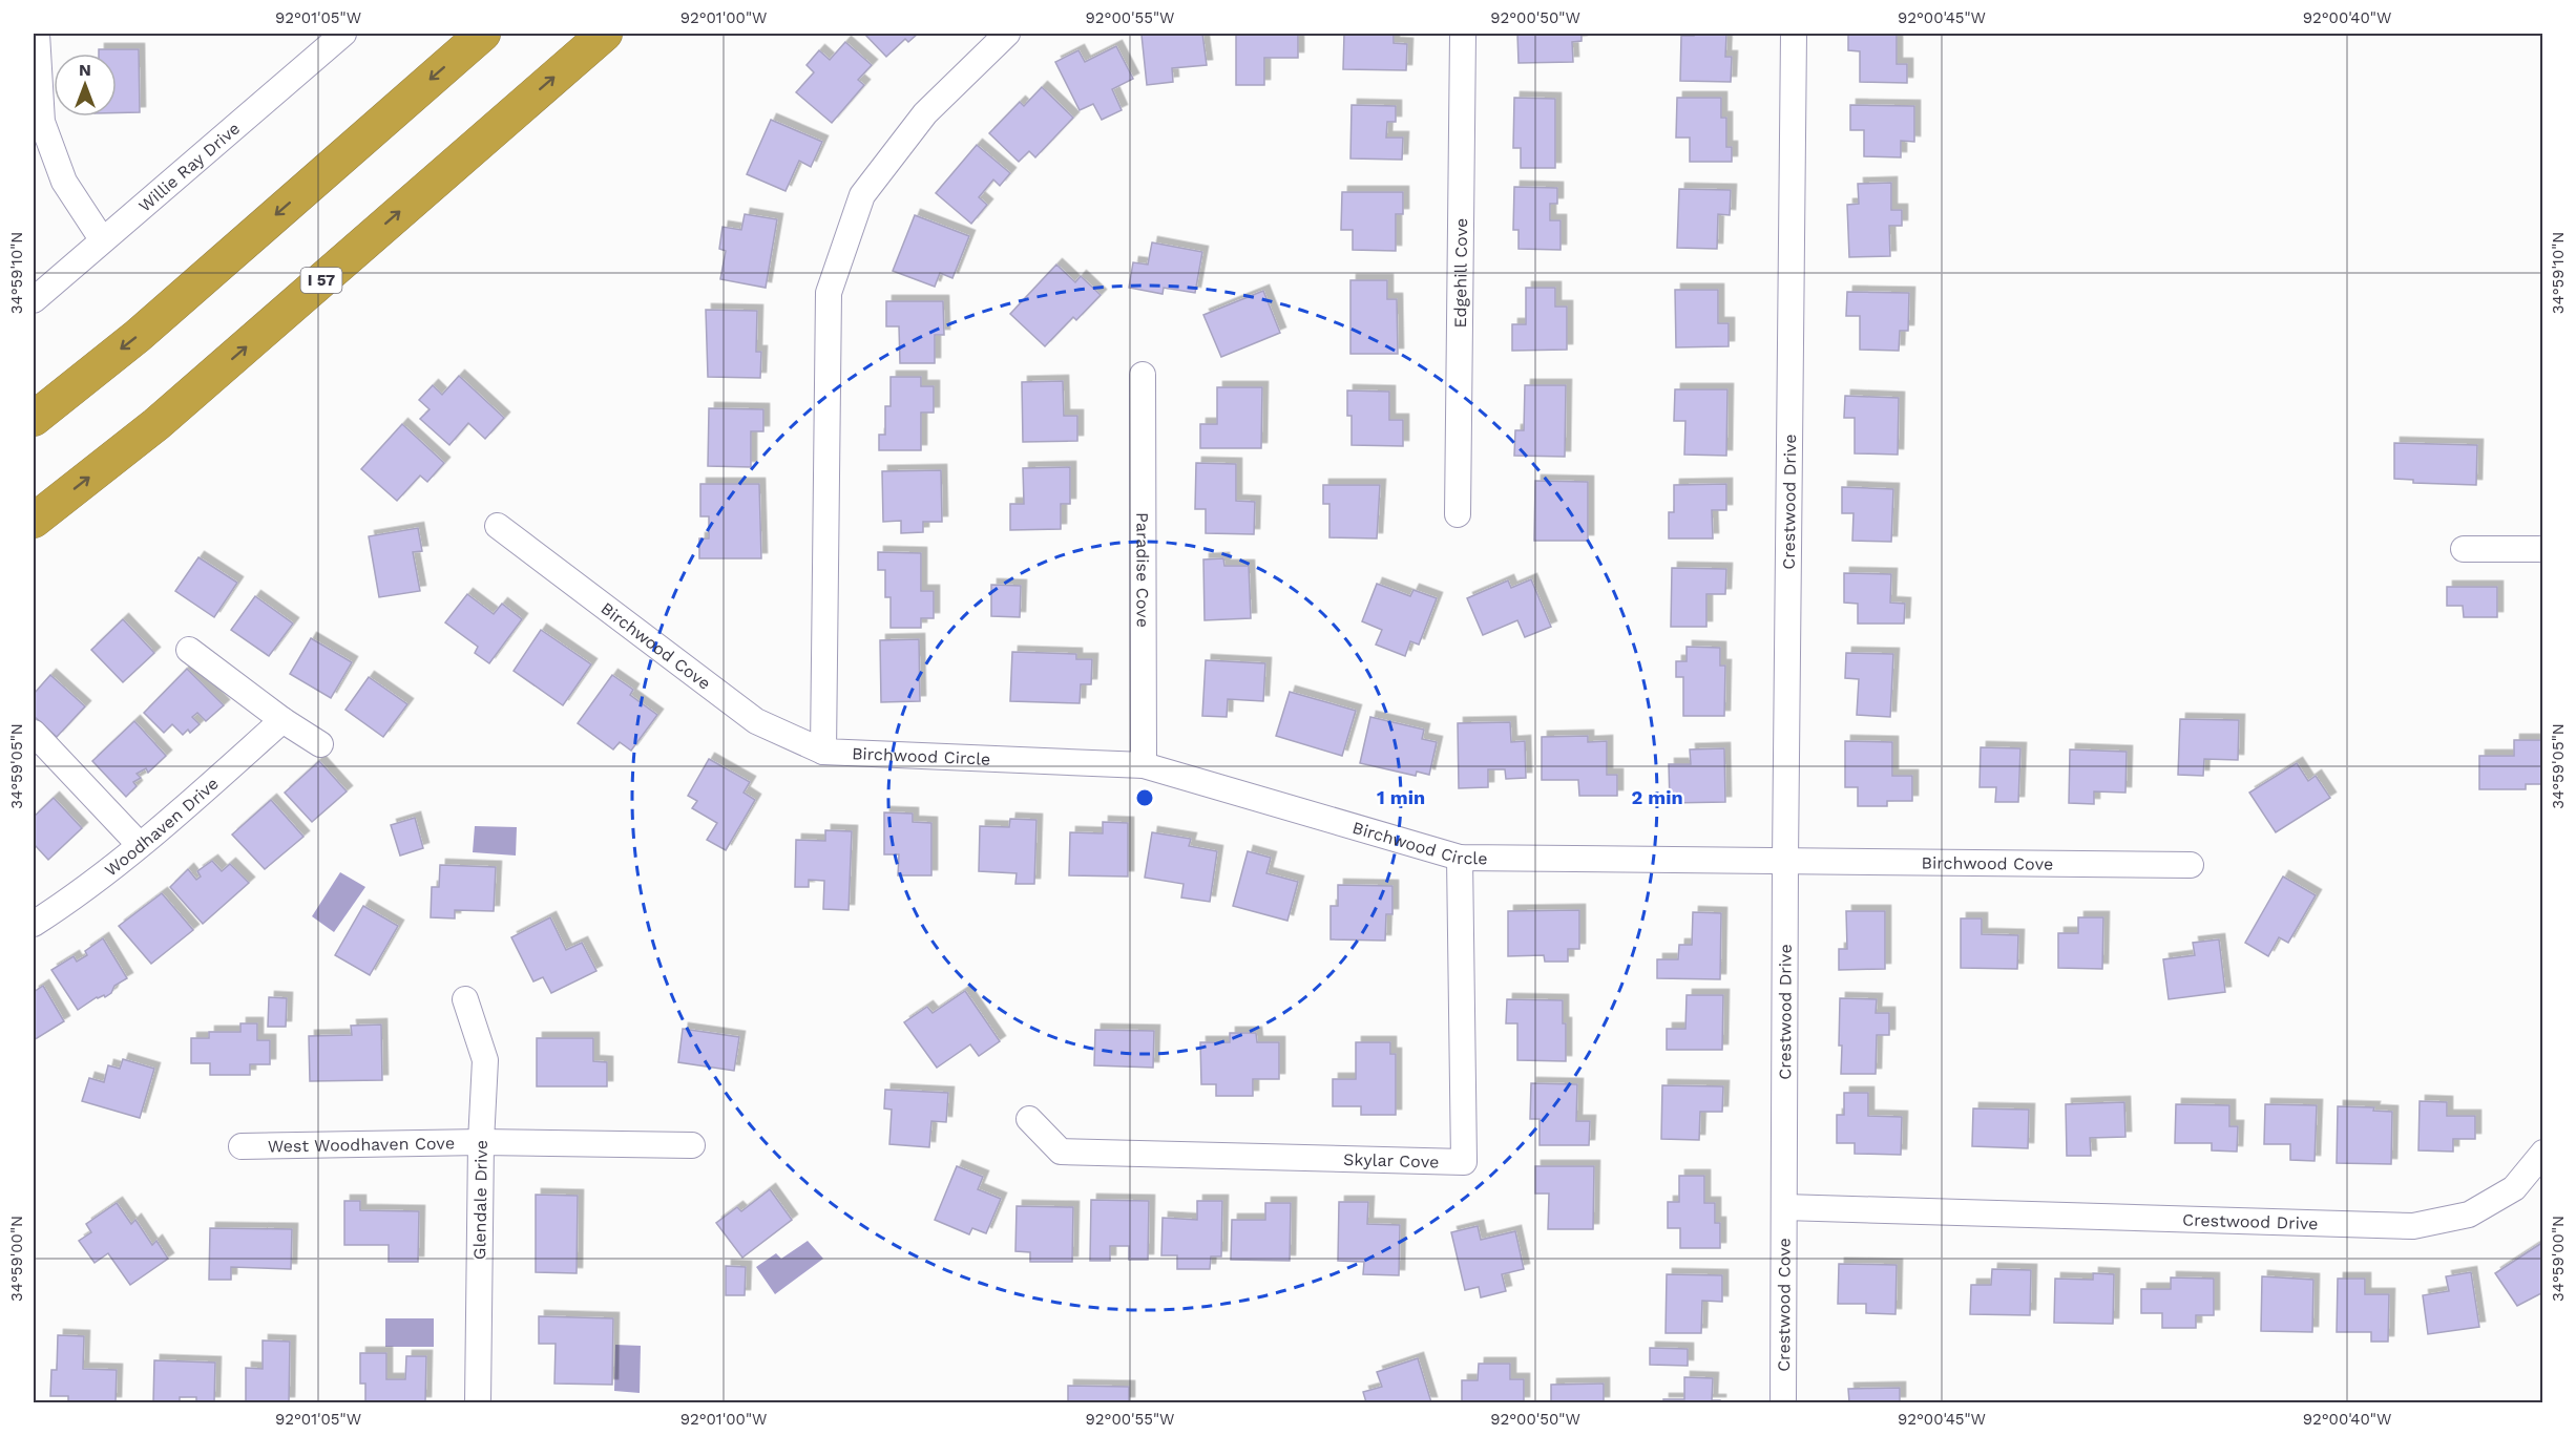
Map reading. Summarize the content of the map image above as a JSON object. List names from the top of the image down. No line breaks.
{"streets":{"highway":["I 57"],"street":["Willie Ray Drive","Edgehill Cove","Crestwood Drive","Paradise Cove","Birchwood Cove","Birchwood Circle","Woodhaven Drive","West Woodhaven Cove","Skylar Cove","Glendale Drive","Crestwood Cove"]},"crossings":[["Crestwood Drive","Birchwood Cove"],["Crestwood Drive","Birchwood Circle"],["Crestwood Drive","Crestwood Cove"],["Paradise Cove","Birchwood Circle"],["Birchwood Cove","Birchwood Circle"],["Birchwood Circle","Skylar Cove"],["West Woodhaven Cove","Glendale Drive"]],"north":"top","coordinates":["92°01'05\"W","92°01'00\"W","92°00'55\"W","92°00'50\"W","92°00'45\"W","92°00'40\"W","34°59'10\"N","34°59'05\"N","34°59'00\"N"],"rings":["1 min","2 min"]}
